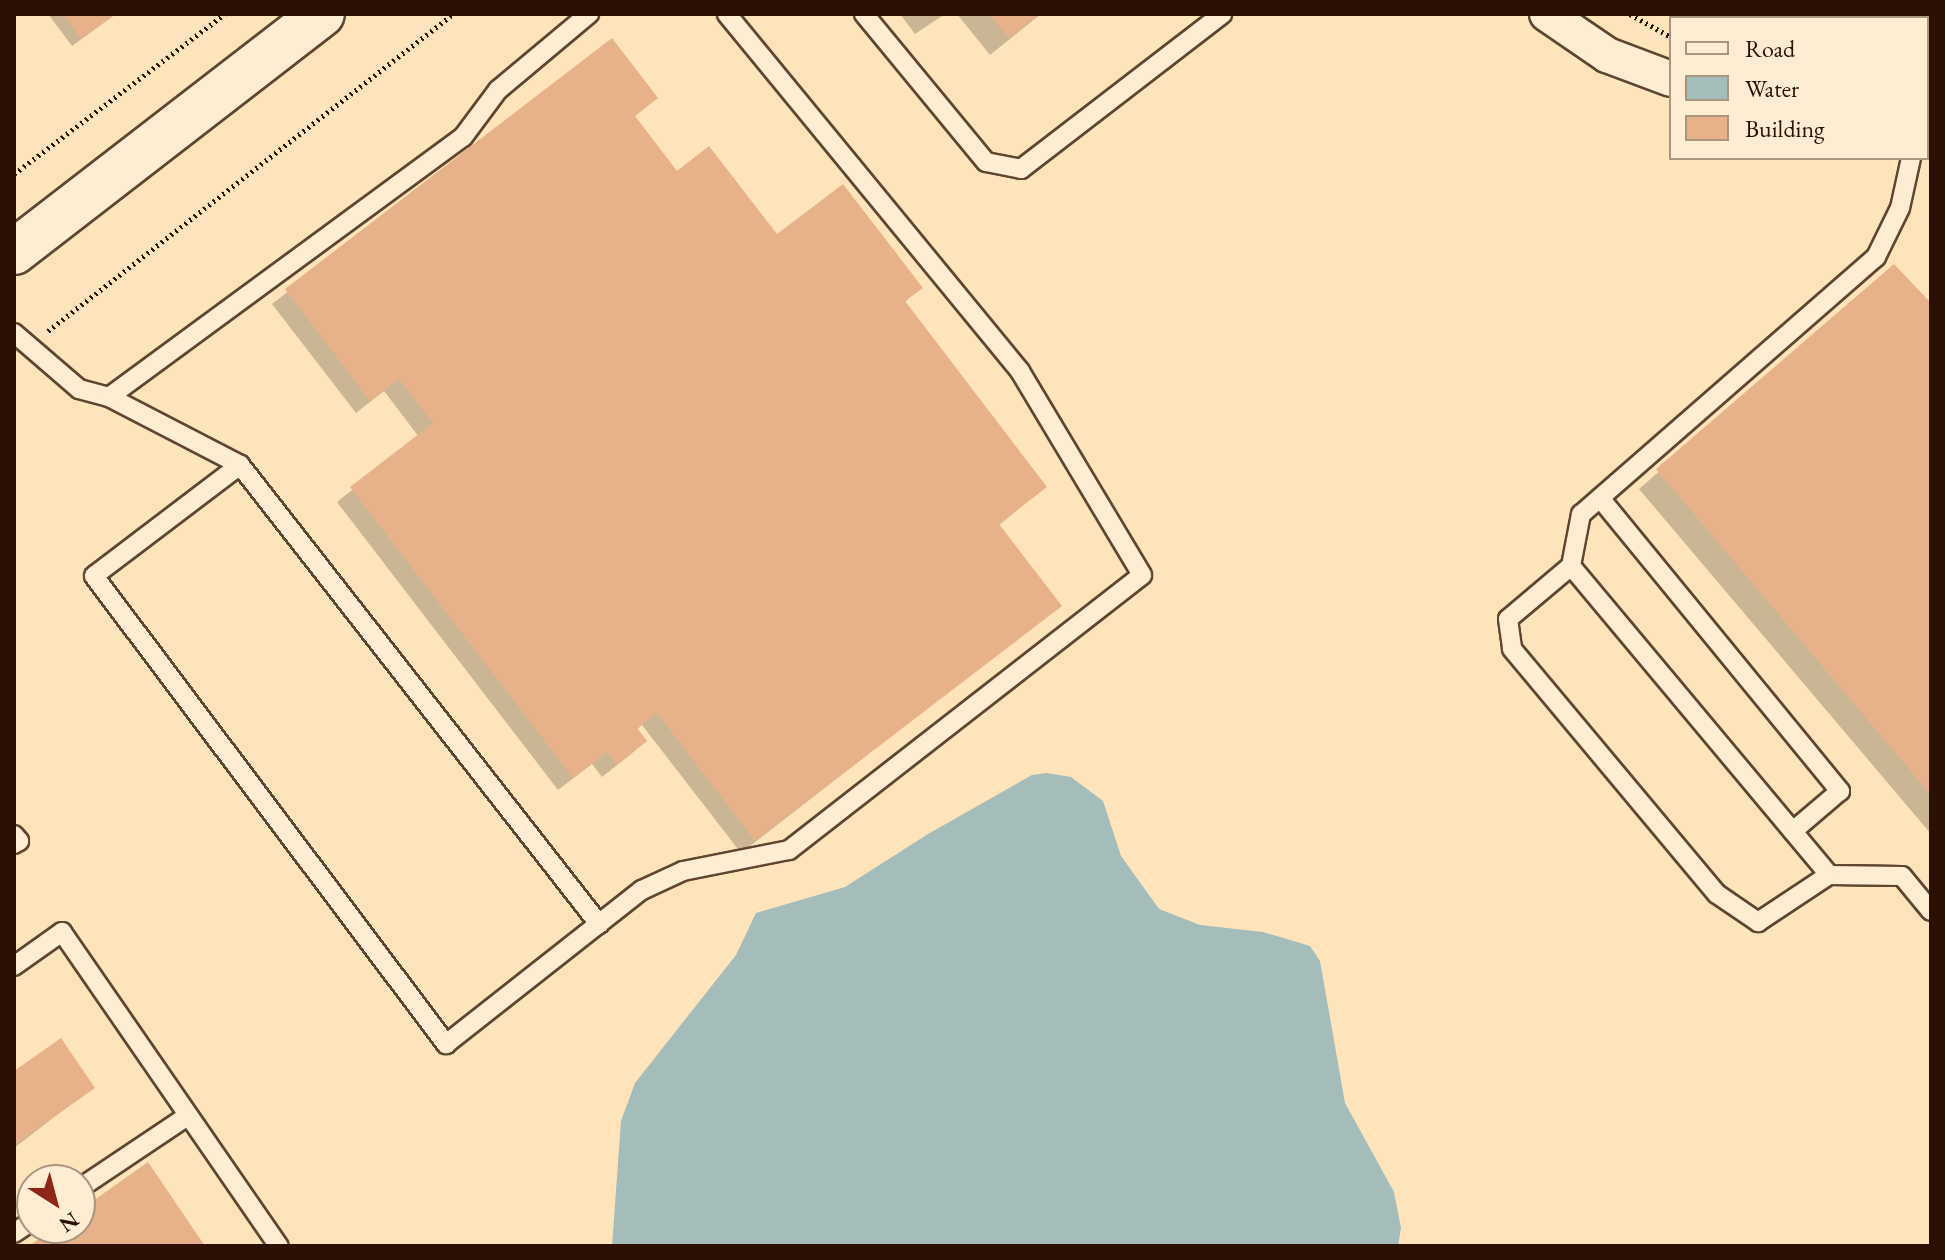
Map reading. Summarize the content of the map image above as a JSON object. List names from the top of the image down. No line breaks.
{"legend":["Road","Water","Building"],"north":"bottom right"}
